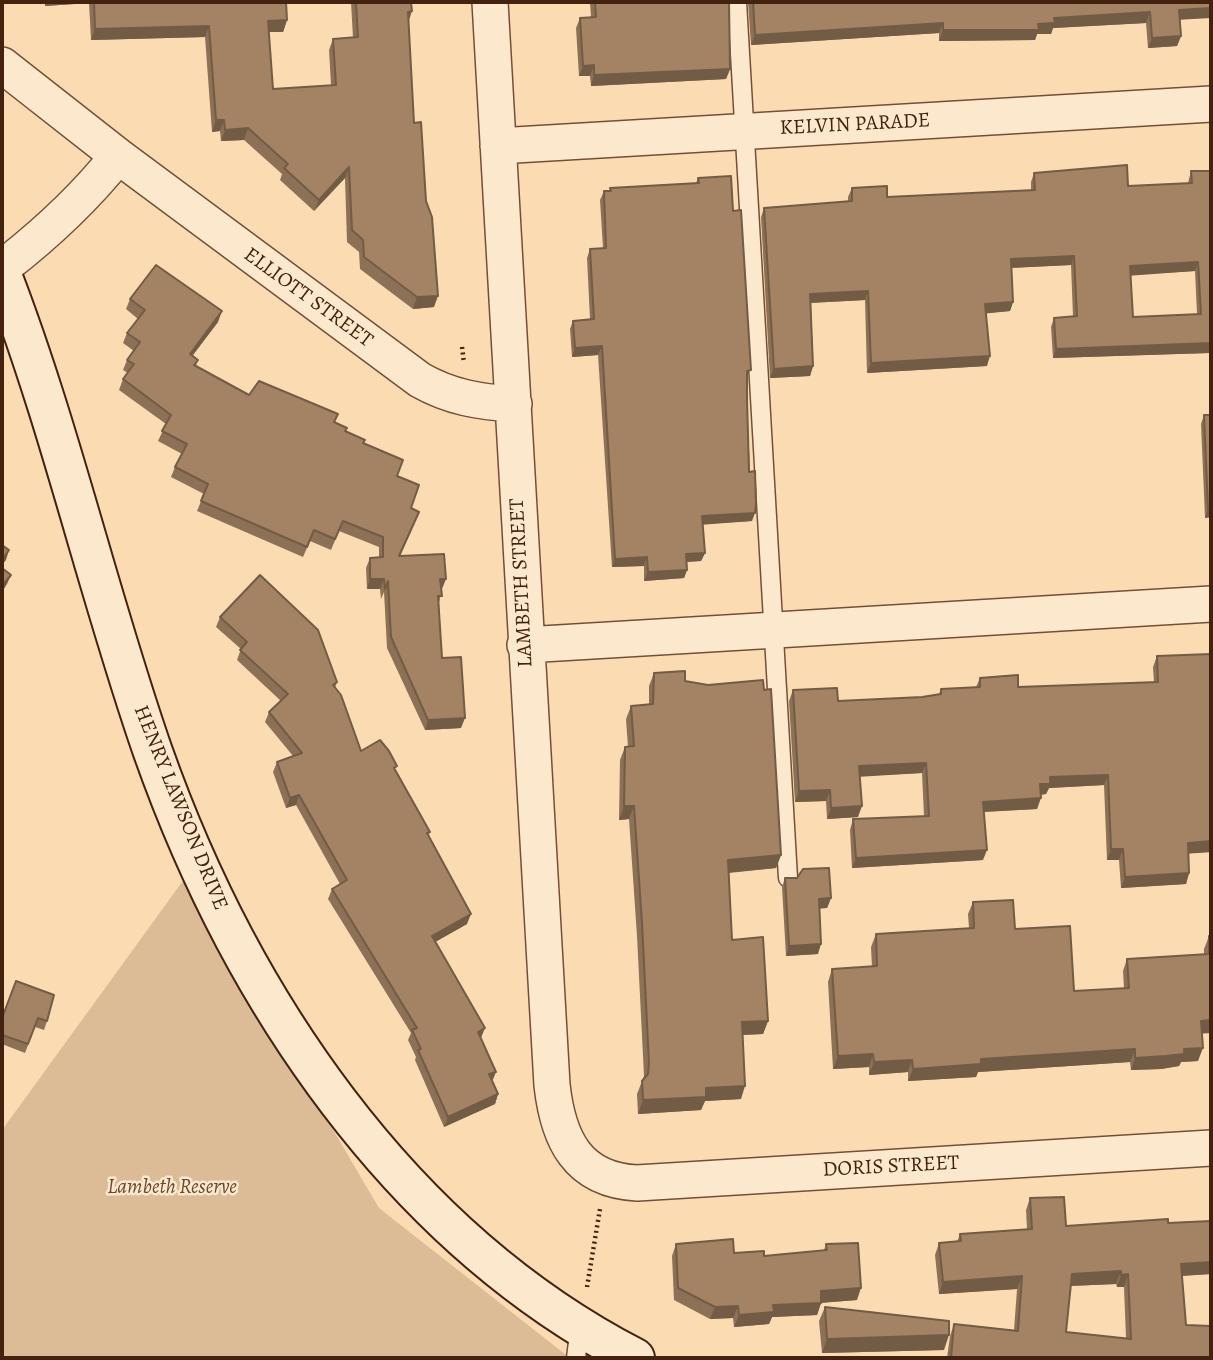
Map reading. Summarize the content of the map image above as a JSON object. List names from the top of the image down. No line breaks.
{"streets":{"main road":["HENRY LAWSON DRIVE"],"street":["KELVIN PARADE","ELLIOTT STREET","LAMBETH STREET","DORIS STREET"]},"crossings":[["KELVIN PARADE","LAMBETH STREET"],["ELLIOTT STREET","LAMBETH STREET"],["LAMBETH STREET","DORIS STREET"]],"parks":["Lambeth Reserve"]}
